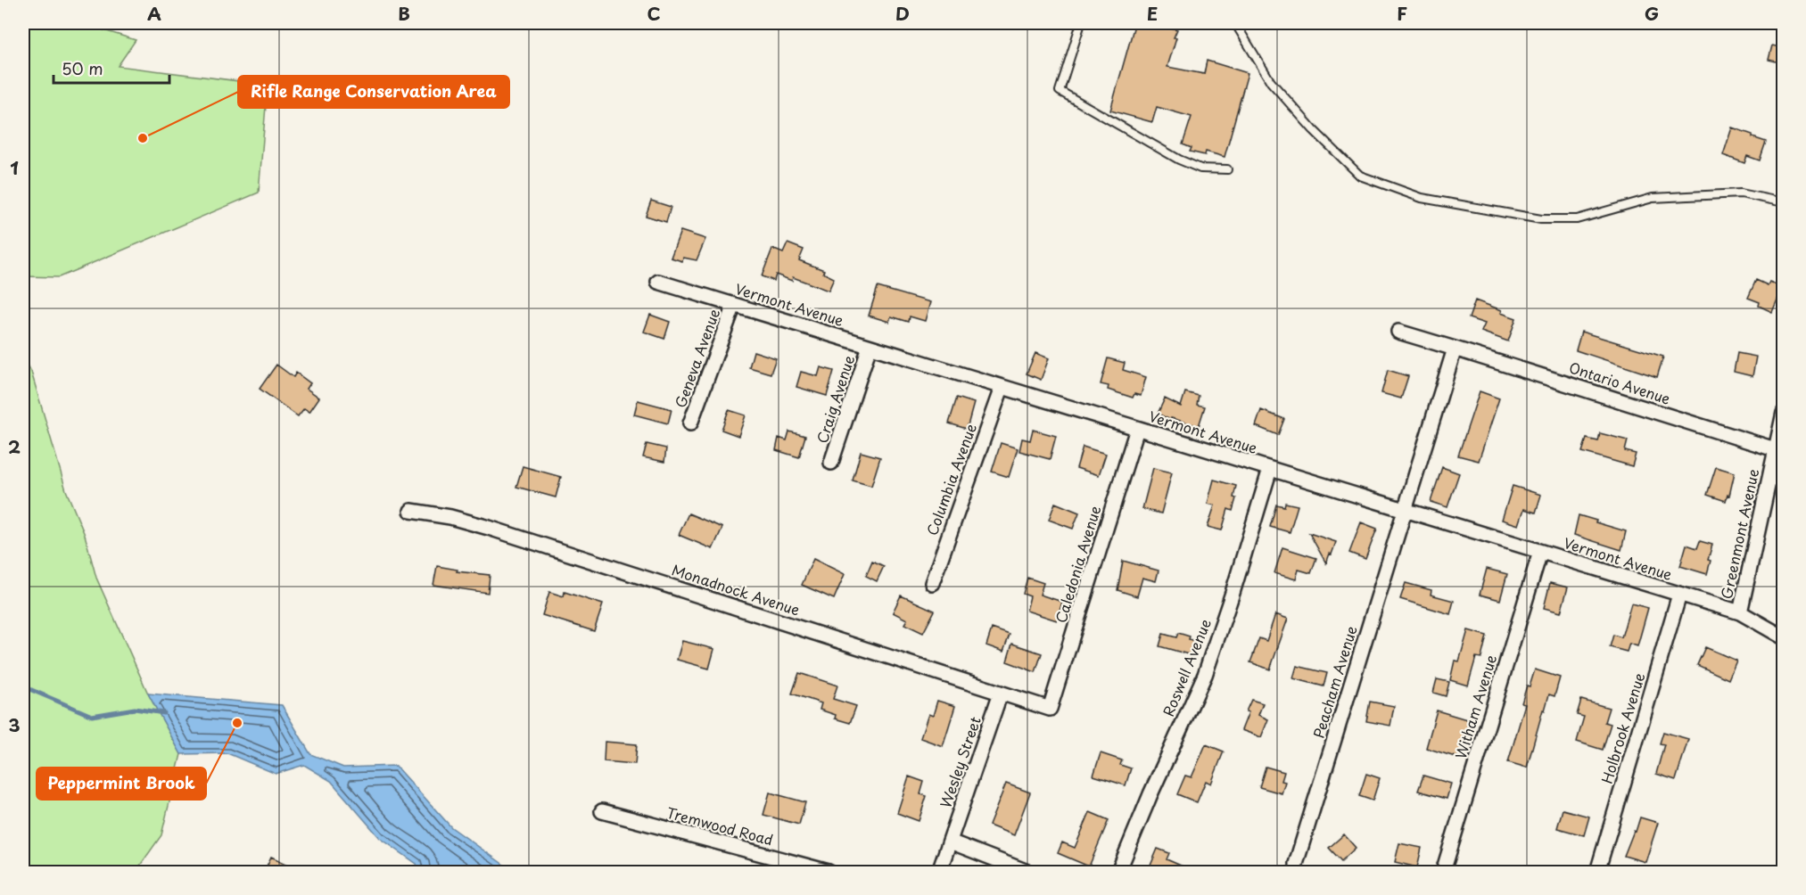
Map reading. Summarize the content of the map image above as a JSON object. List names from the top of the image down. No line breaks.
{"streets":{"street":["Vermont Avenue","Geneva Avenue","Ontario Avenue","Craig Avenue","Columbia Avenue","Greenmont Avenue","Caledonia Avenue","Monadnock Avenue","Roswell Avenue","Peacham Avenue","Witham Avenue","Holbrook Avenue","Wesley Street","Tremwood Road"]},"crossings":[["Vermont Avenue","Geneva Avenue"],["Vermont Avenue","Craig Avenue"],["Vermont Avenue","Columbia Avenue"],["Vermont Avenue","Greenmont Avenue"],["Vermont Avenue","Caledonia Avenue"],["Vermont Avenue","Roswell Avenue"],["Vermont Avenue","Peacham Avenue"],["Vermont Avenue","Witham Avenue"],["Vermont Avenue","Holbrook Avenue"],["Ontario Avenue","Greenmont Avenue"],["Caledonia Avenue","Monadnock Avenue"],["Monadnock Avenue","Wesley Street"]],"places":["Rifle Range Conservation Area","Peppermint Brook"],"scale_bar":"50 m","grid":{"columns":["A","B","C","D","E","F","G"],"rows":["1","2","3"]}}
